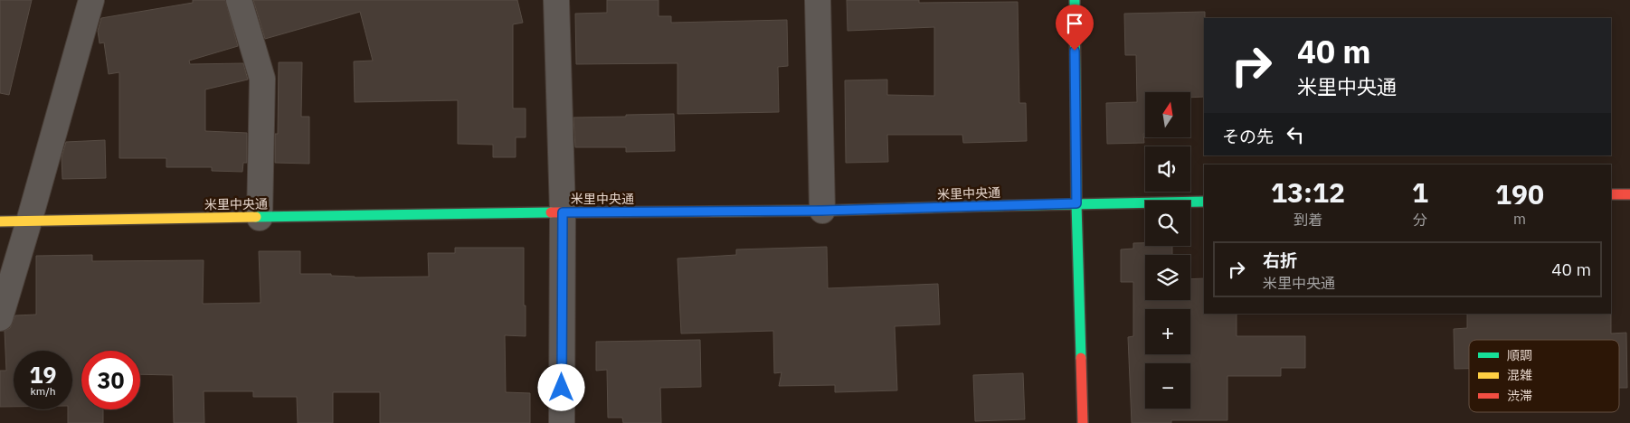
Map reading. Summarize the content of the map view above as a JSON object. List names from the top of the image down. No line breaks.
{"streets":{"street":["米里中央通"]},"legend":["順調","混雑","渋滞"],"north":"top","page":{"turn":["40 m","米里中央通"],"map_buttons":["+","−"],"then":"その先","eta":["13:12","到着","1","分","190","m"],"list":[{"name":"右折","note":"米里中央通","value":"40 m"}],"speed":"19 km/h","limit":"30"}}
